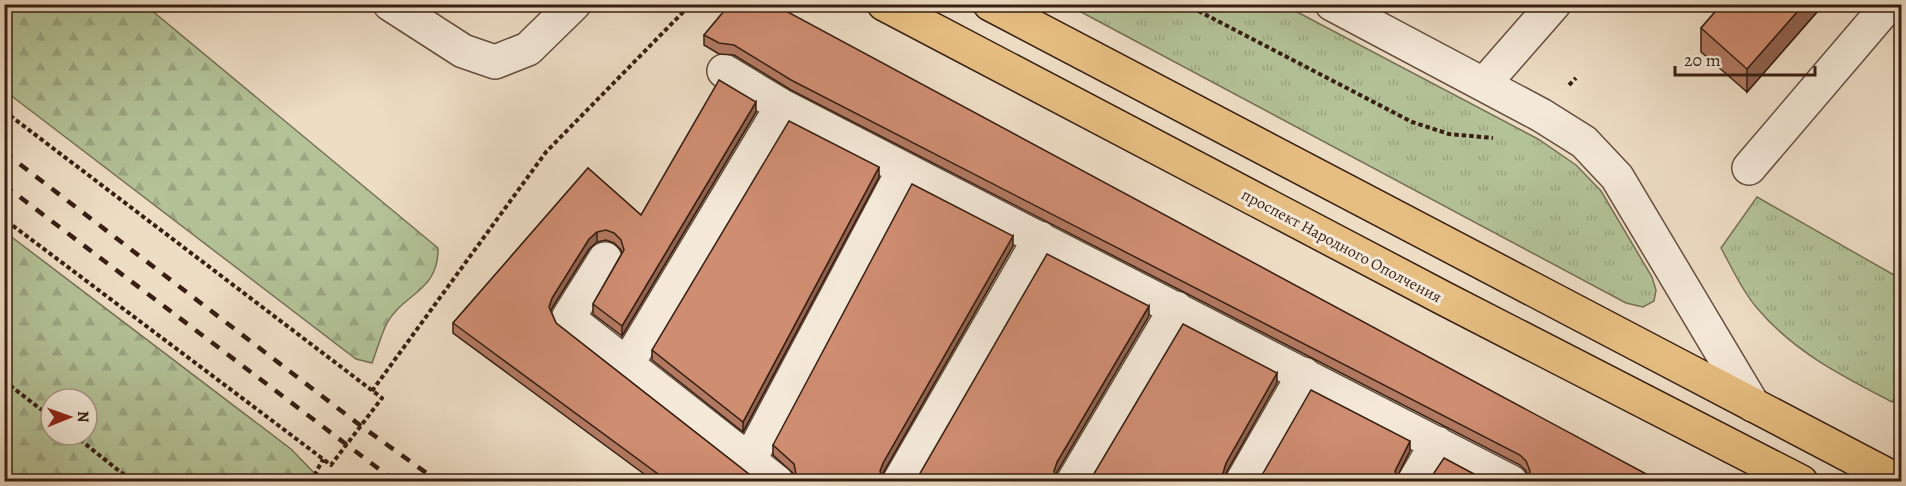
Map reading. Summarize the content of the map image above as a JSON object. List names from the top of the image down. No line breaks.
{"streets":{"main road":["проспект Народного Ополчения"]},"scale_bar":"20 m","north":"right"}
